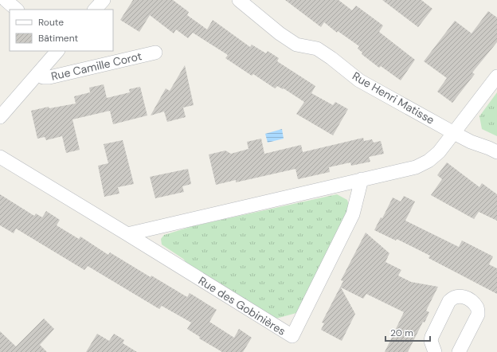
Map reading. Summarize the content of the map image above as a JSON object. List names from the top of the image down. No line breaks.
{"streets":{"street":["Rue Camille Corot","Rue Henri Matisse","Rue des Gobinières"]},"legend":["Route","Bâtiment"],"scale_bar":"20 m"}
